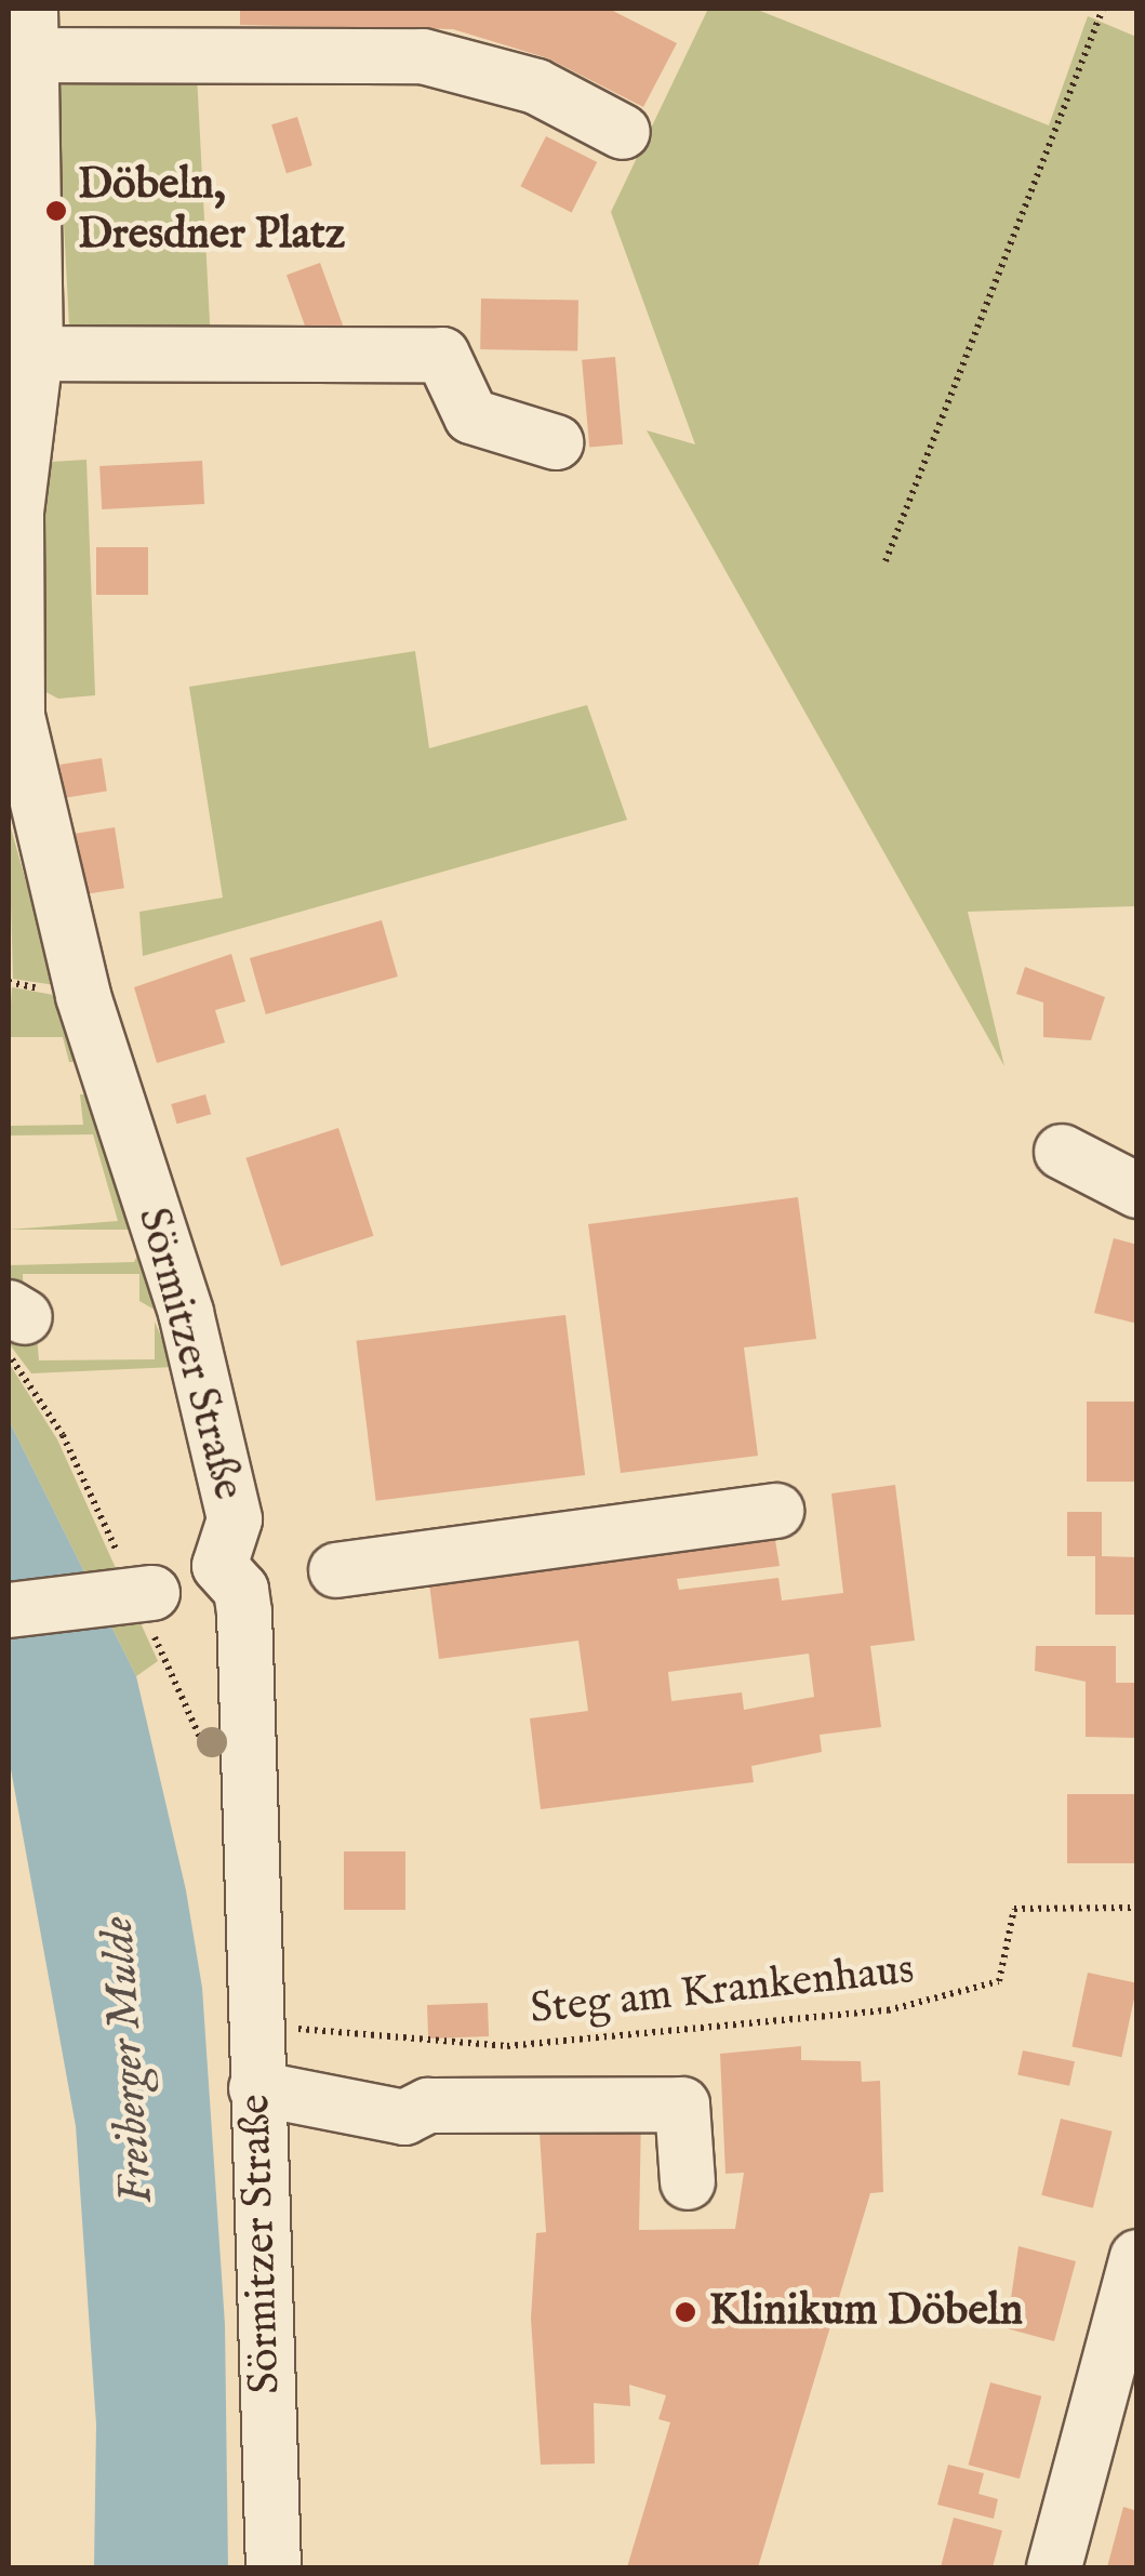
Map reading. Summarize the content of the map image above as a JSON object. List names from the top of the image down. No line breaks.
{"streets":{"street":["Sörmitzer Straße"],"path":["Steg am Krankenhaus"]},"crossings":[["Sörmitzer Straße","Steg am Krankenhaus"]],"water":["Freiberger Mulde"],"places":["Döbeln, Dresdner Platz","Klinikum Döbeln"]}
